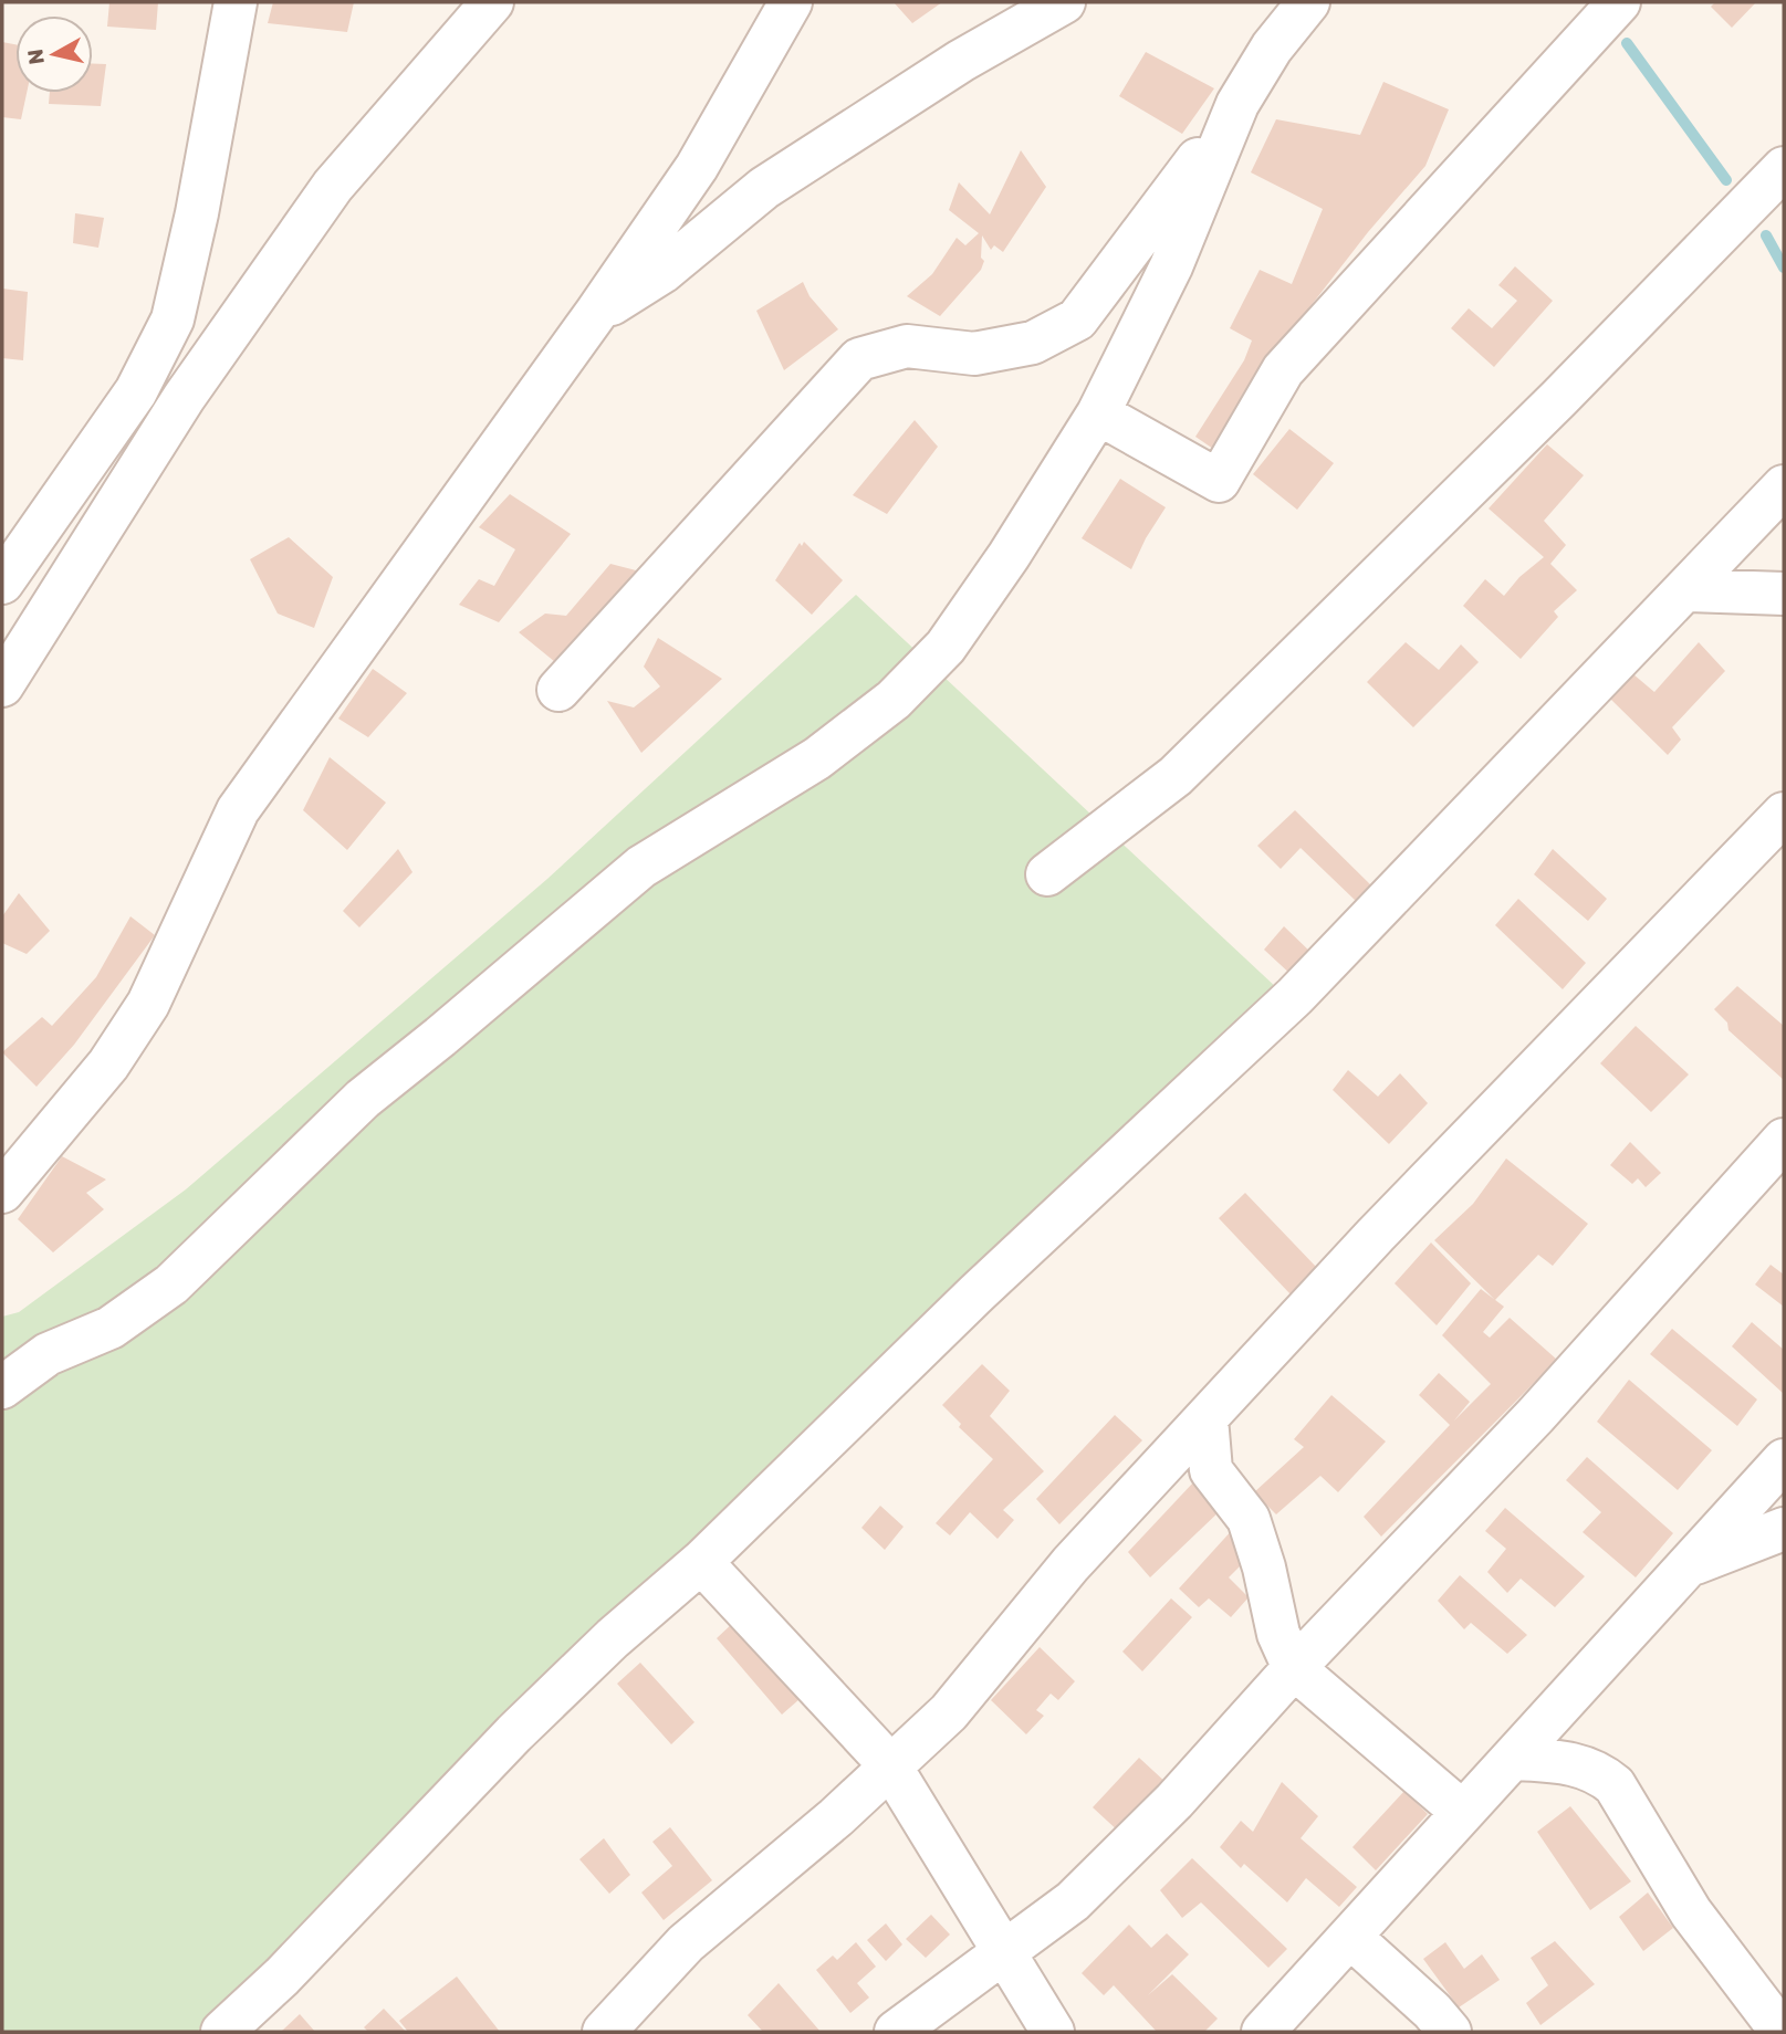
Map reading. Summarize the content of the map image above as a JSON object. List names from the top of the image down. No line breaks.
{"north":"left"}
